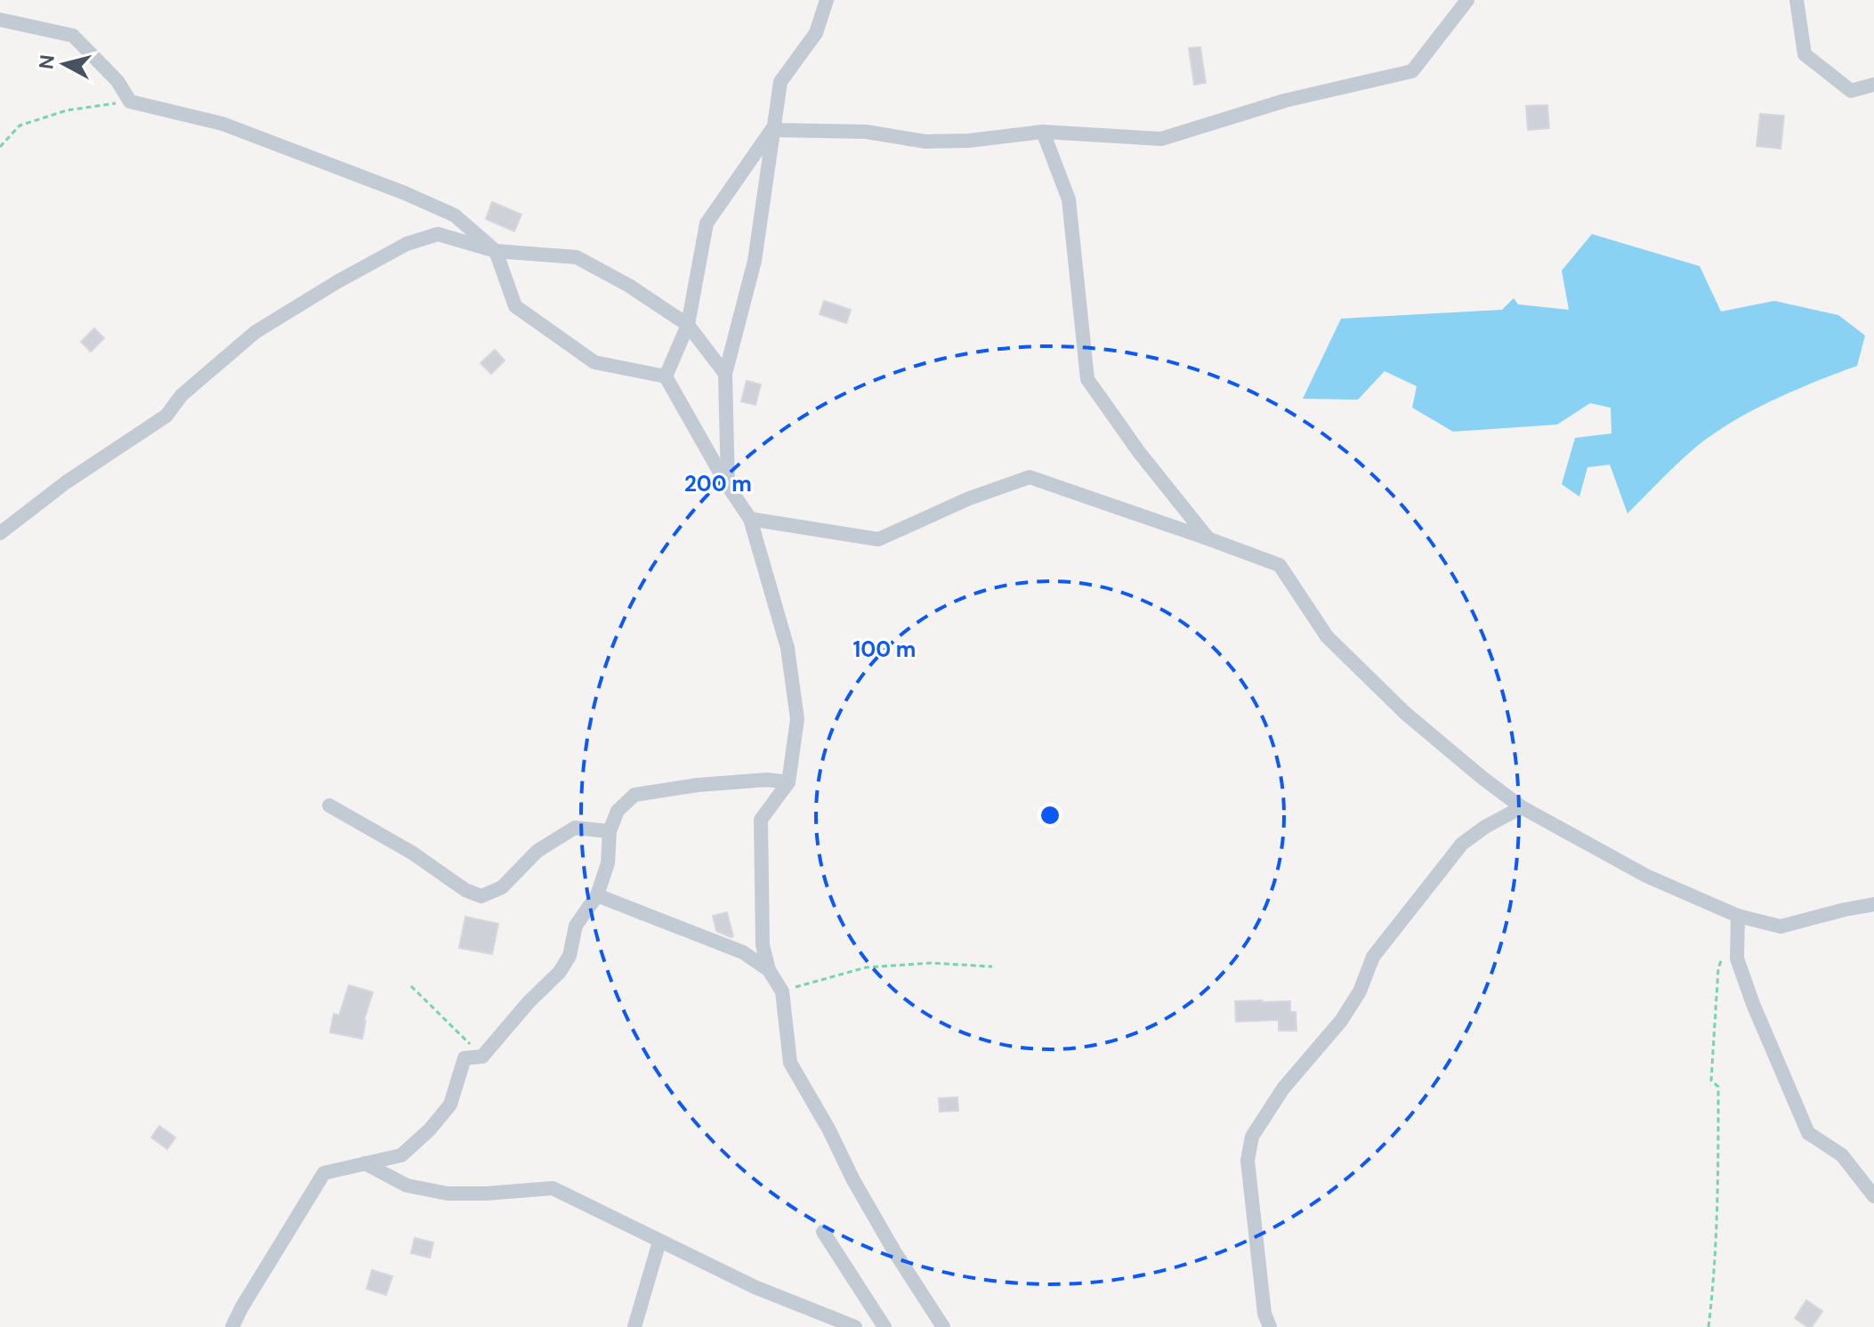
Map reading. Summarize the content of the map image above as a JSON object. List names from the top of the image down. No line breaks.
{"north":"left","rings":["200 m","100 m"]}
